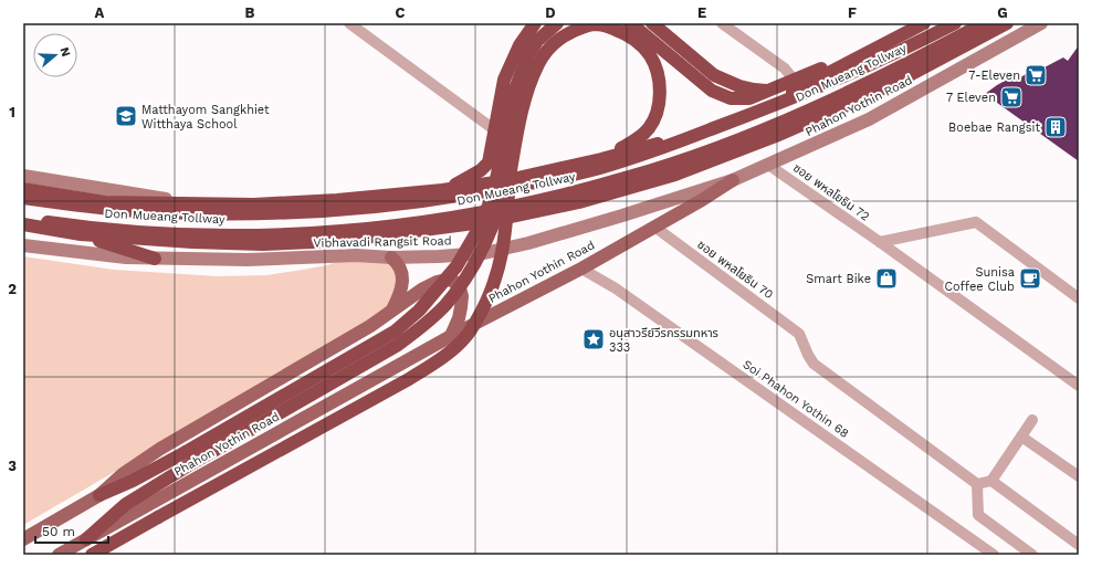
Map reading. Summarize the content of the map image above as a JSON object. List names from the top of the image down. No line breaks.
{"streets":{"highway":["Don Mueang Tollway","Phahon Yothin Road","Vibhavadi Rangsit Road"],"street":["ซอย พหลโยธิน 72","ซอย พหลโยธิน 70","Soi Phahon Yothin 68"]},"crossings":[["Phahon Yothin Road","ซอย พหลโยธิน 72"],["Phahon Yothin Road","Vibhavadi Rangsit Road"],["Phahon Yothin Road","ซอย พหลโยธิน 70"],["Phahon Yothin Road","Soi Phahon Yothin 68"]],"places":{"supermarket":["7-Eleven","7 Eleven"],"school or university":["Matthayom Sangkhiet Witthaya School"],"building":["Boebae Rangsit"],"shop":["Smart Bike"],"cafe":["Sunisa Coffee Club"],"place":["อนุสาวรีย์วีรกรรมทหาร 333"]},"scale_bar":"50 m","north":"right","grid":{"columns":["A","B","C","D","E","F","G"],"rows":["1","2","3"]}}
